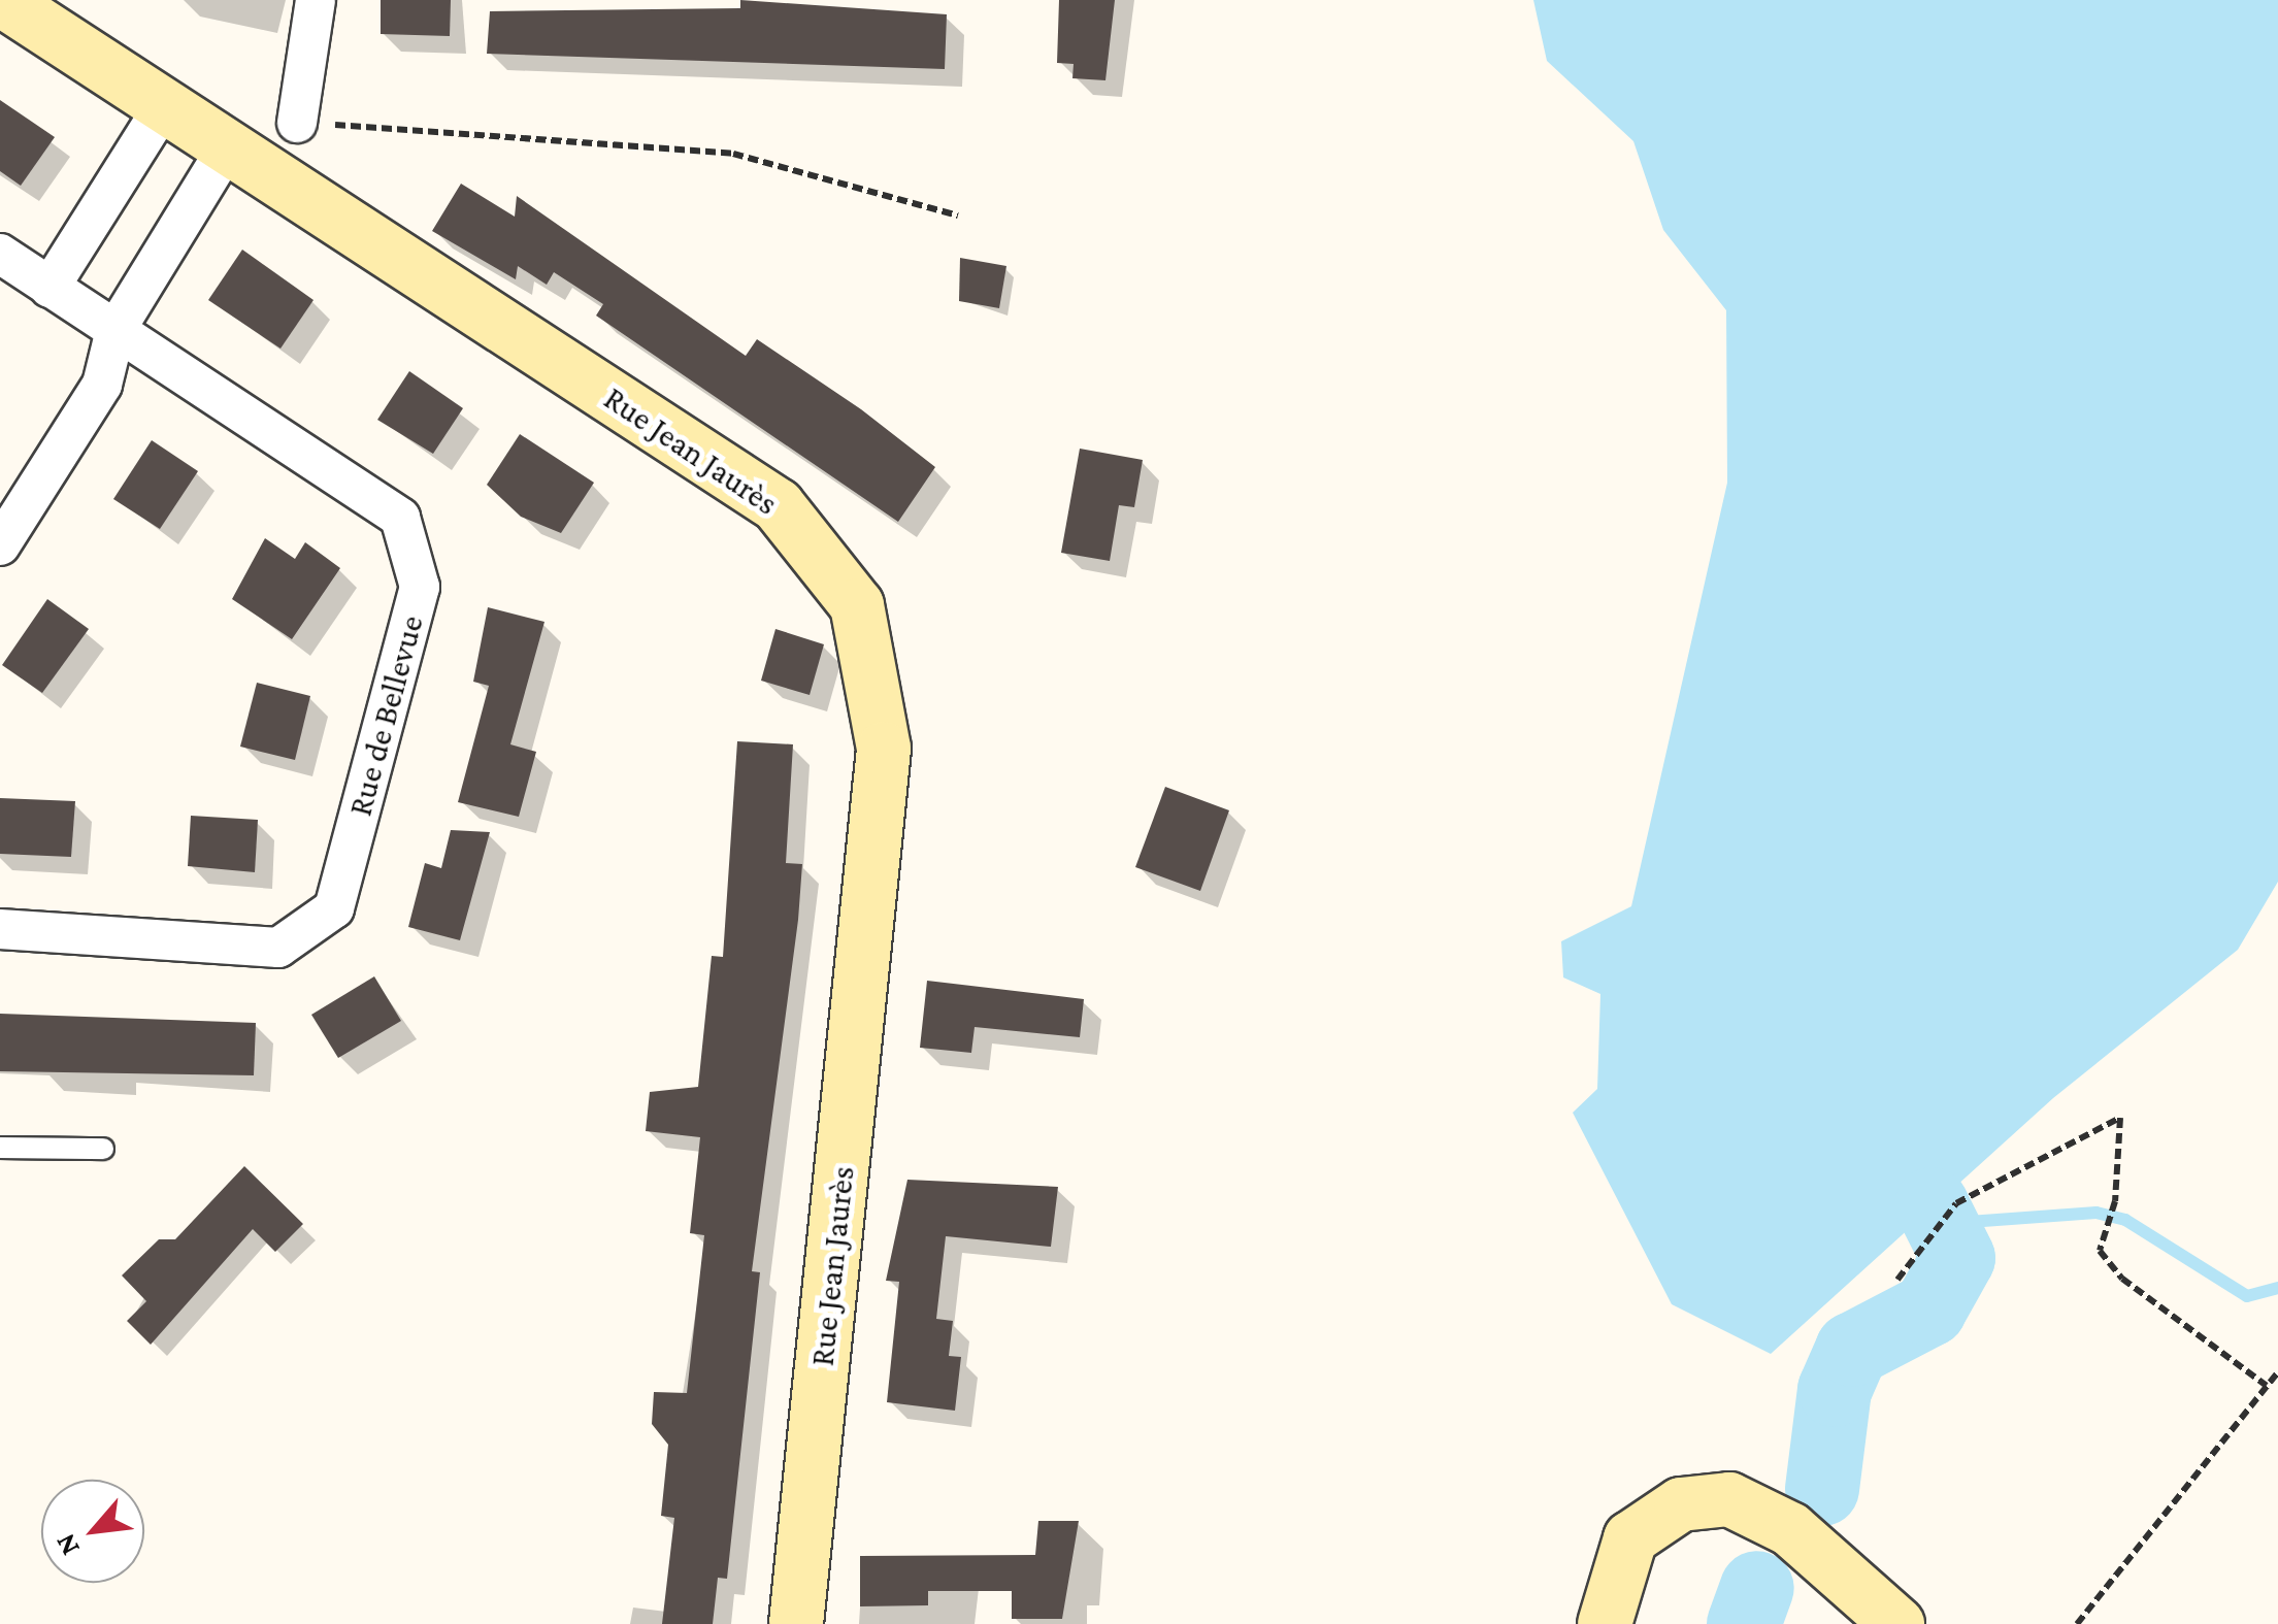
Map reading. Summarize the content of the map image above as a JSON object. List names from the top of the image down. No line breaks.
{"streets":{"street":["Rue Jean Jaurès","Rue de Bellevue"]},"north":"bottom left"}
